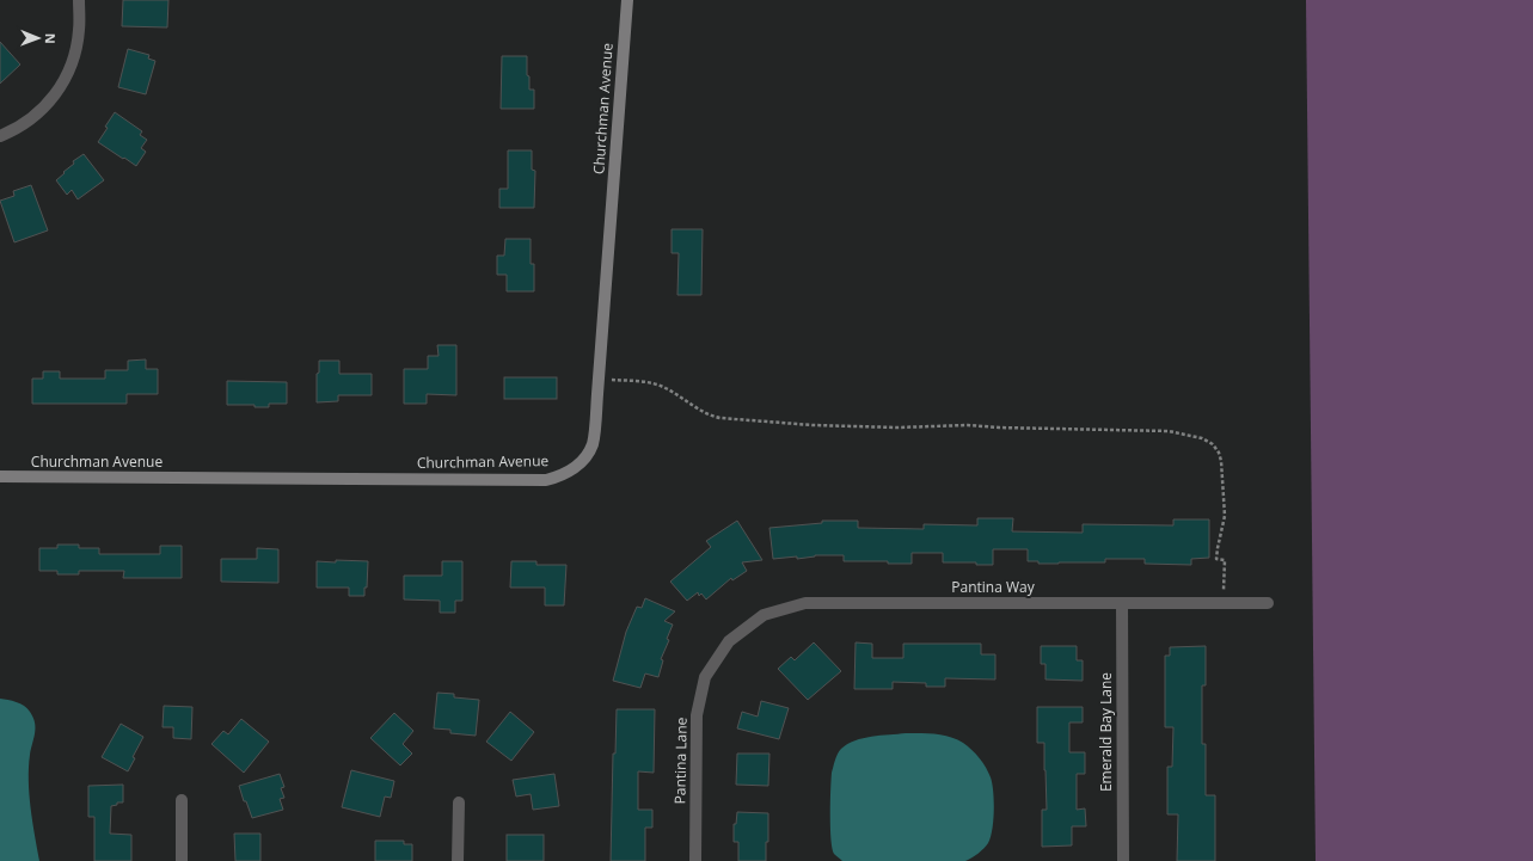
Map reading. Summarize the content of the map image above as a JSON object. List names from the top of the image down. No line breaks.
{"streets":{"street":["Churchman Avenue","Pantina Way","Emerald Bay Lane","Pantina Lane"]},"crossings":[["Pantina Way","Emerald Bay Lane"],["Pantina Way","Pantina Lane"]],"north":"right"}
